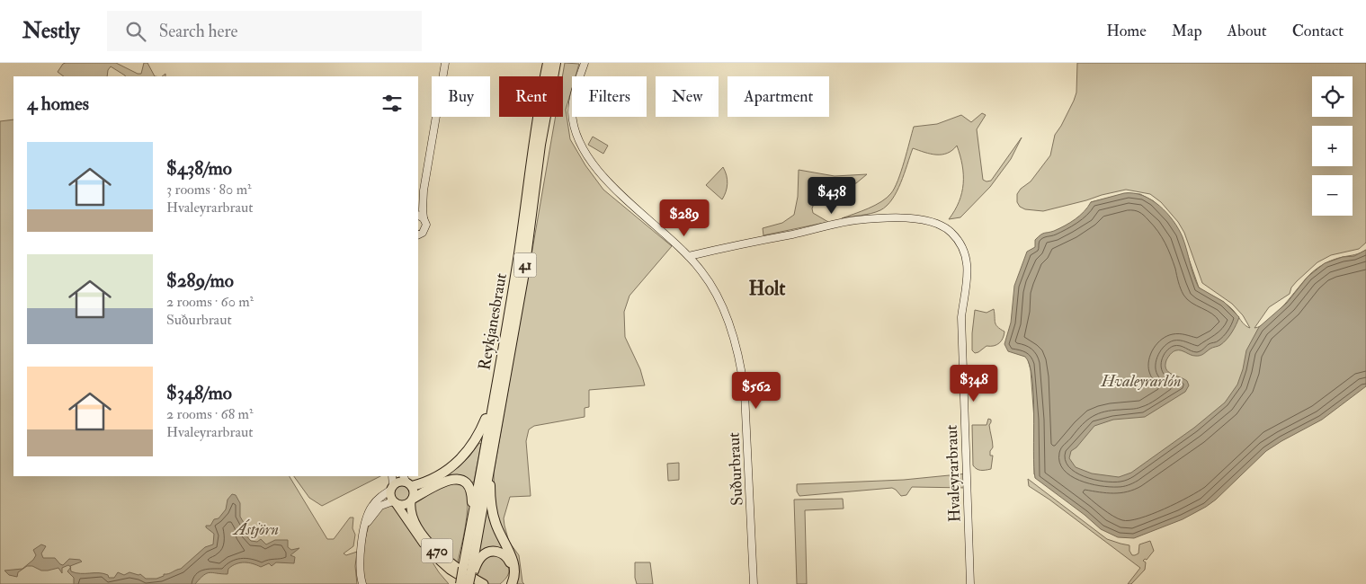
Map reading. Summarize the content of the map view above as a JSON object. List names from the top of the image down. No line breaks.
{"streets":{"highway":["41","Reykjanesbraut"],"main road":["470"],"street":["Suðurbraut","Hvaleyrarbraut"]},"crossings":[["Reykjanesbraut","470"],["Suðurbraut","Hvaleyrarbraut"]],"districts":["Holt"],"parks":["Hvaleyrarlón","Ástjörn"],"page":{"header":"Nestly","search":"Search here","nav":["Home","Map","About","Contact"],"map_buttons":["+","−"],"chip":["Buy","Rent","Filters","New","Apartment"],"heading":"4 homes","list":[{"name":"$438/mo","note":"3 rooms · 80 m² · Hvaleyrarbraut"},{"name":"$289/mo","note":"2 rooms · 60 m² · Suðurbraut"},{"name":"$348/mo","note":"2 rooms · 68 m² · Hvaleyrarbraut"}],"price":["$438","$289","$348","$562"]}}
